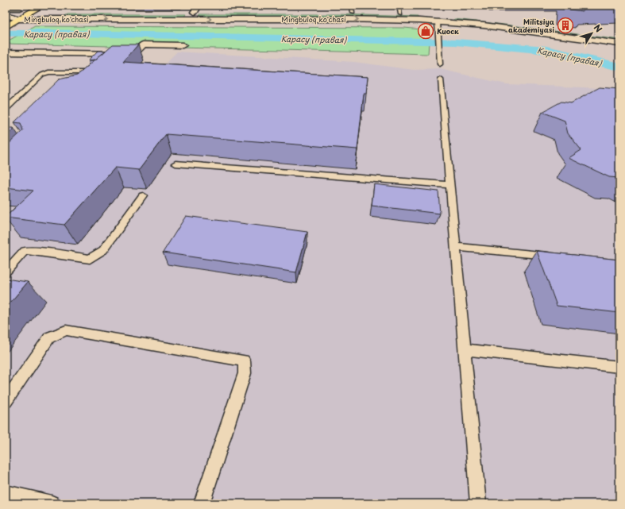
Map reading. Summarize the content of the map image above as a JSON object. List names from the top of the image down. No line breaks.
{"streets":{"main road":["Mingbuloq ko'chasi"]},"water":["Карасу (правая)"],"places":{"building":["Militsiya akademiyasi"],"shop":["Киоск"]},"north":"top right"}
